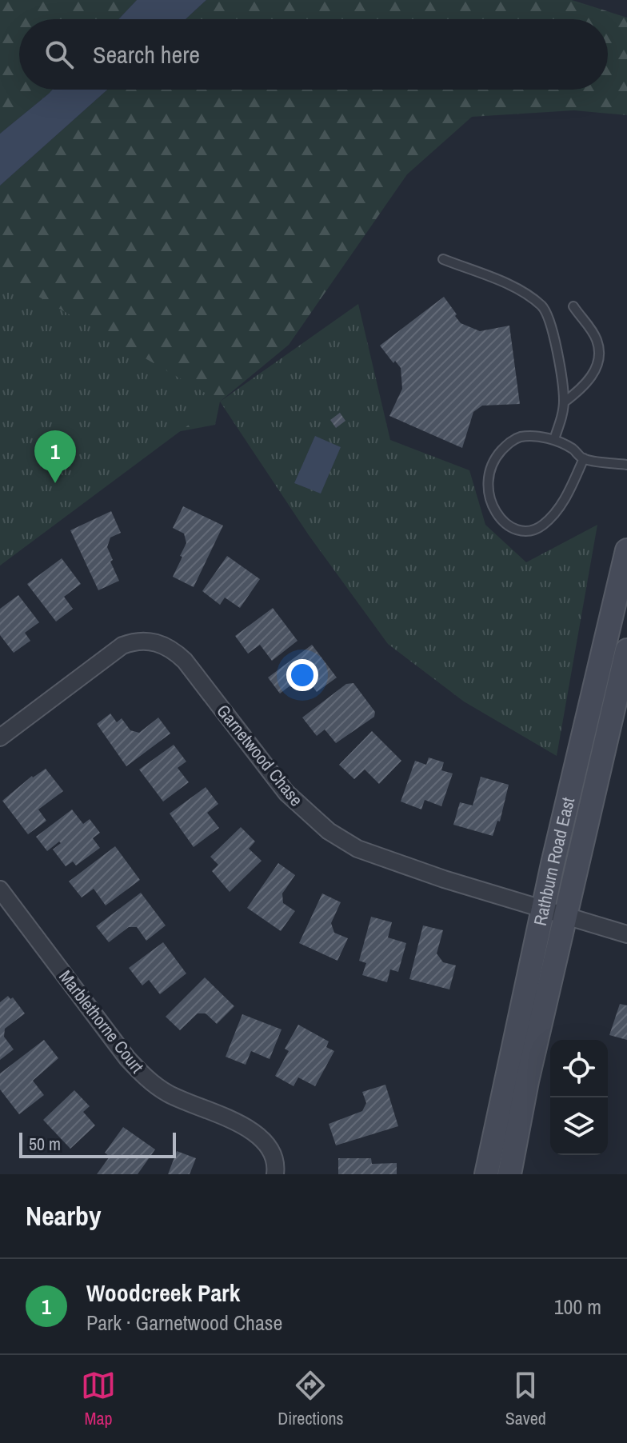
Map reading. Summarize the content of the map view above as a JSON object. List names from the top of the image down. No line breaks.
{"streets":{"street":["Garnetwood Chase","Rathburn Road East","Marblethorne Court"]},"crossings":[["Garnetwood Chase","Rathburn Road East"]],"scale_bar":"50 m","page":{"search":"Search here","pins":"1","scale":"50 m","heading":"Nearby","list":[{"mark":"1","name":"Woodcreek Park","note":"Park · Garnetwood Chase","value":"100 m"}],"nav":["Map","Directions","Saved"]}}
